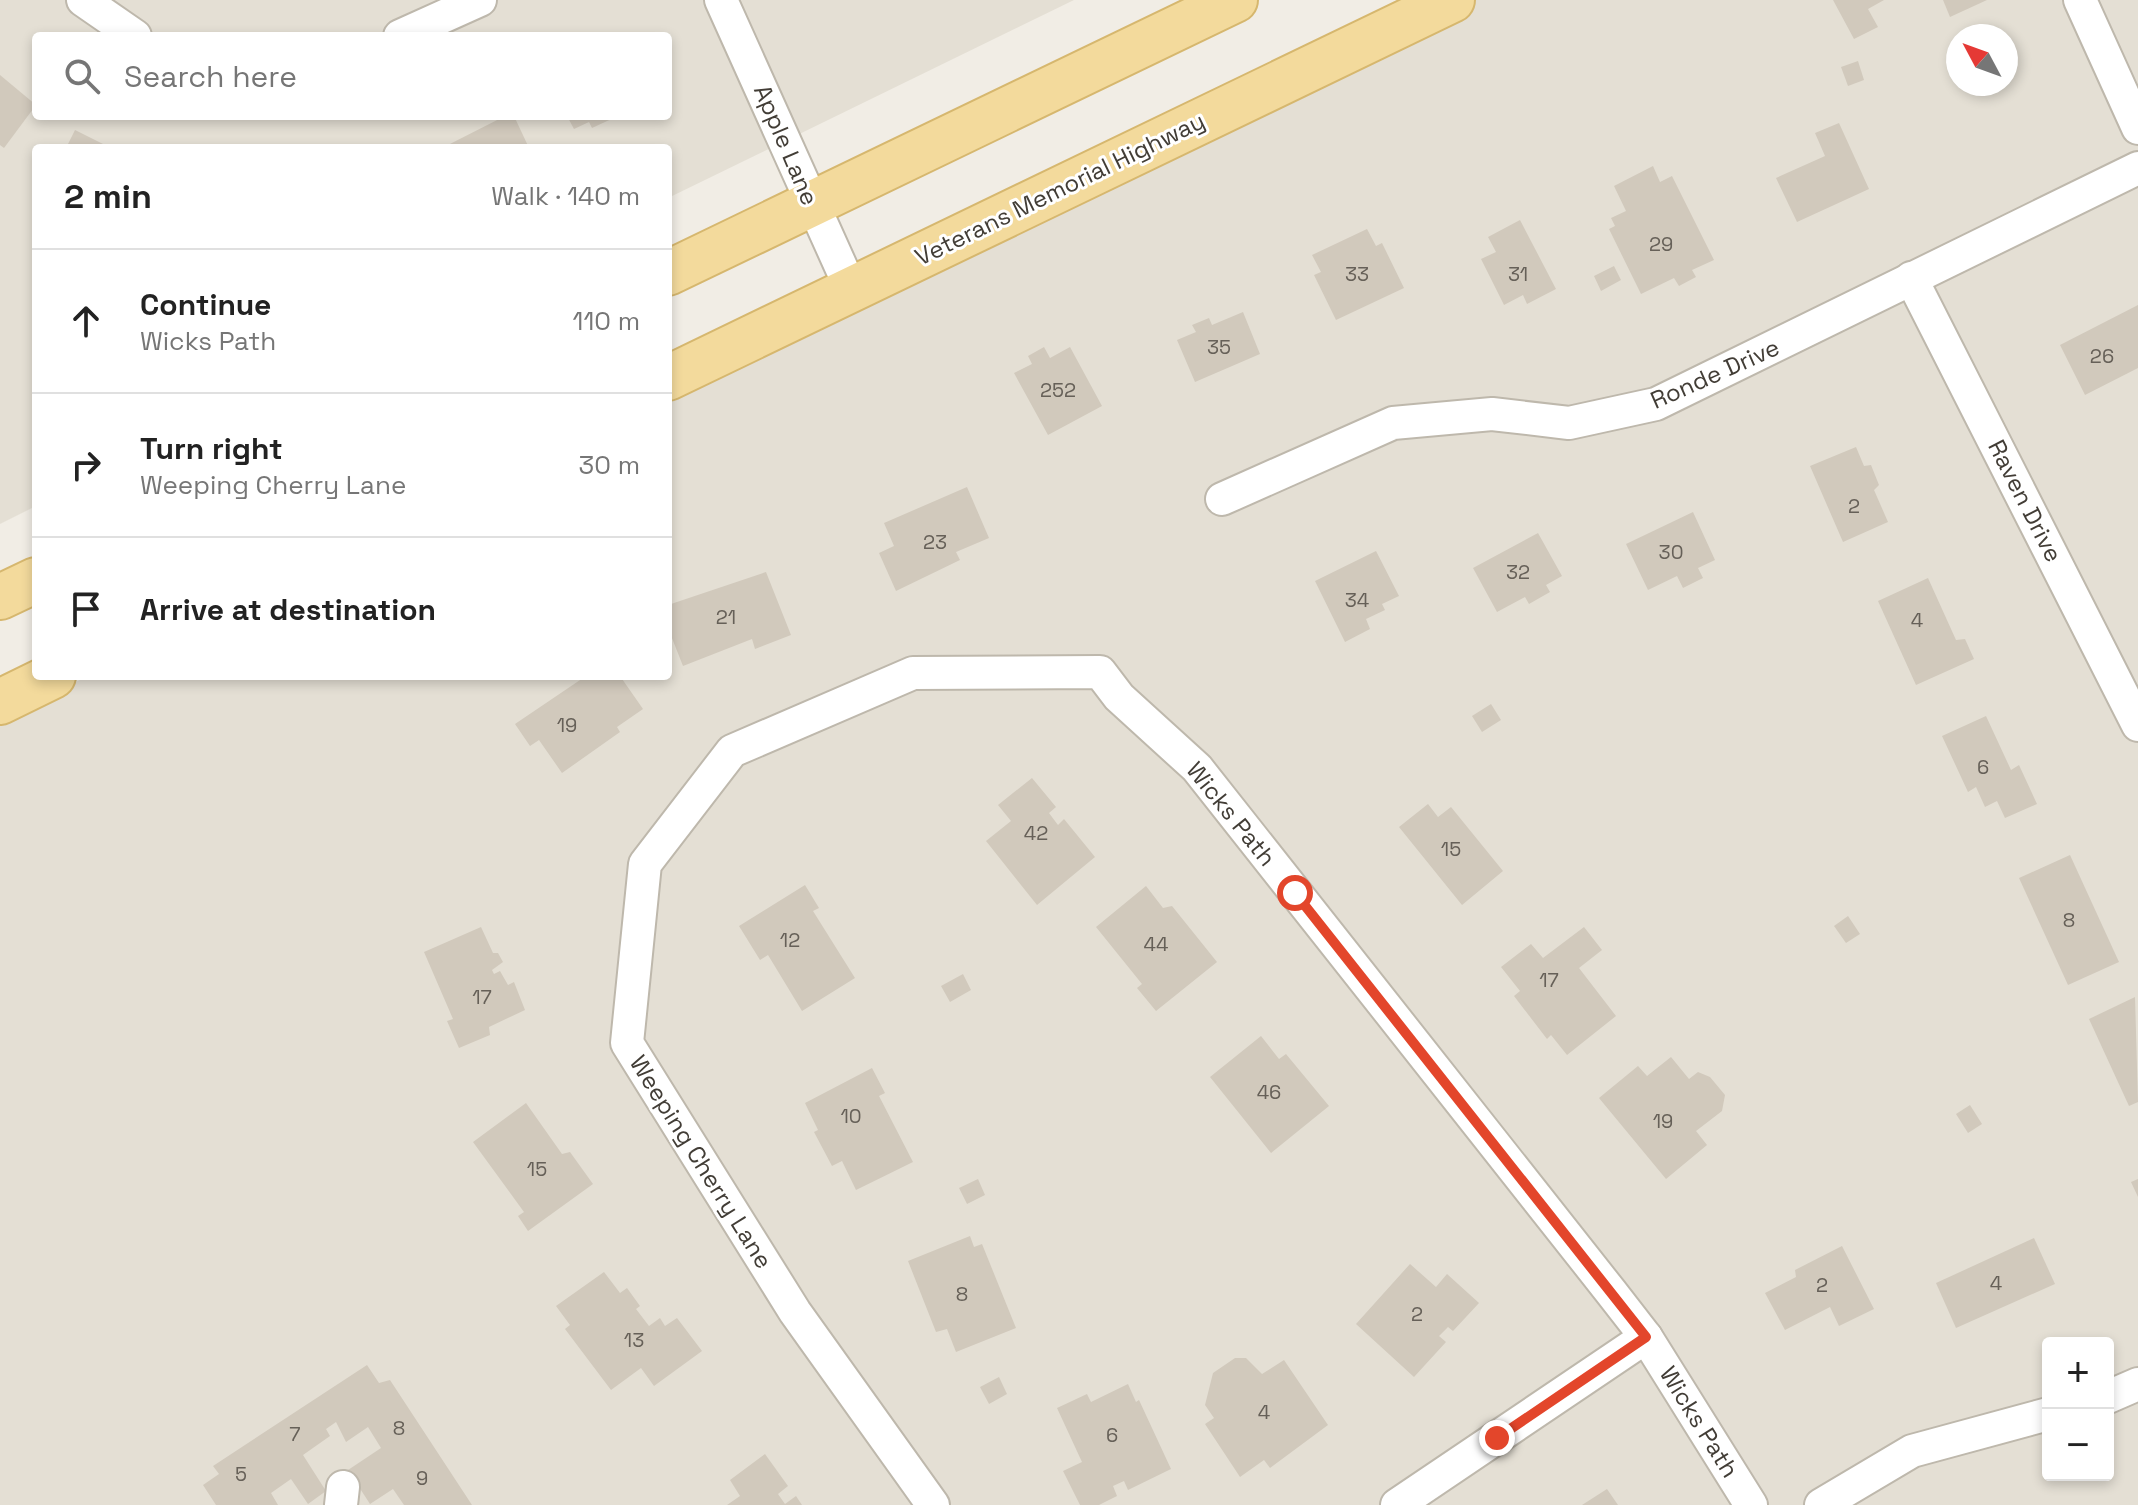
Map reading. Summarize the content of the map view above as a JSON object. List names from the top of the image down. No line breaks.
{"streets":{"main road":["Veterans Memorial Highway"],"street":["Apple Lane","Ronde Drive","Raven Drive","Wicks Path","Weeping Cherry Lane"]},"crossings":[["Apple Lane","Veterans Memorial Highway"],["Ronde Drive","Raven Drive"],["Wicks Path","Weeping Cherry Lane"]],"house_numbers":["29","33","31","35","26","252","2","23","30","32","34","21","4","19","6","42","15","8","12","44","17","17","46","10","19","15","4","2","8","2","13","4","8","7","6","5","9"],"north":"top left","page":{"search":"Search here","heading":["2 min","Walk · 140 m"],"list":[["Continue","Wicks Path","110 m"],["Turn right","Weeping Cherry Lane","30 m"],"Arrive at destination"],"map_buttons":["+","−"]}}
